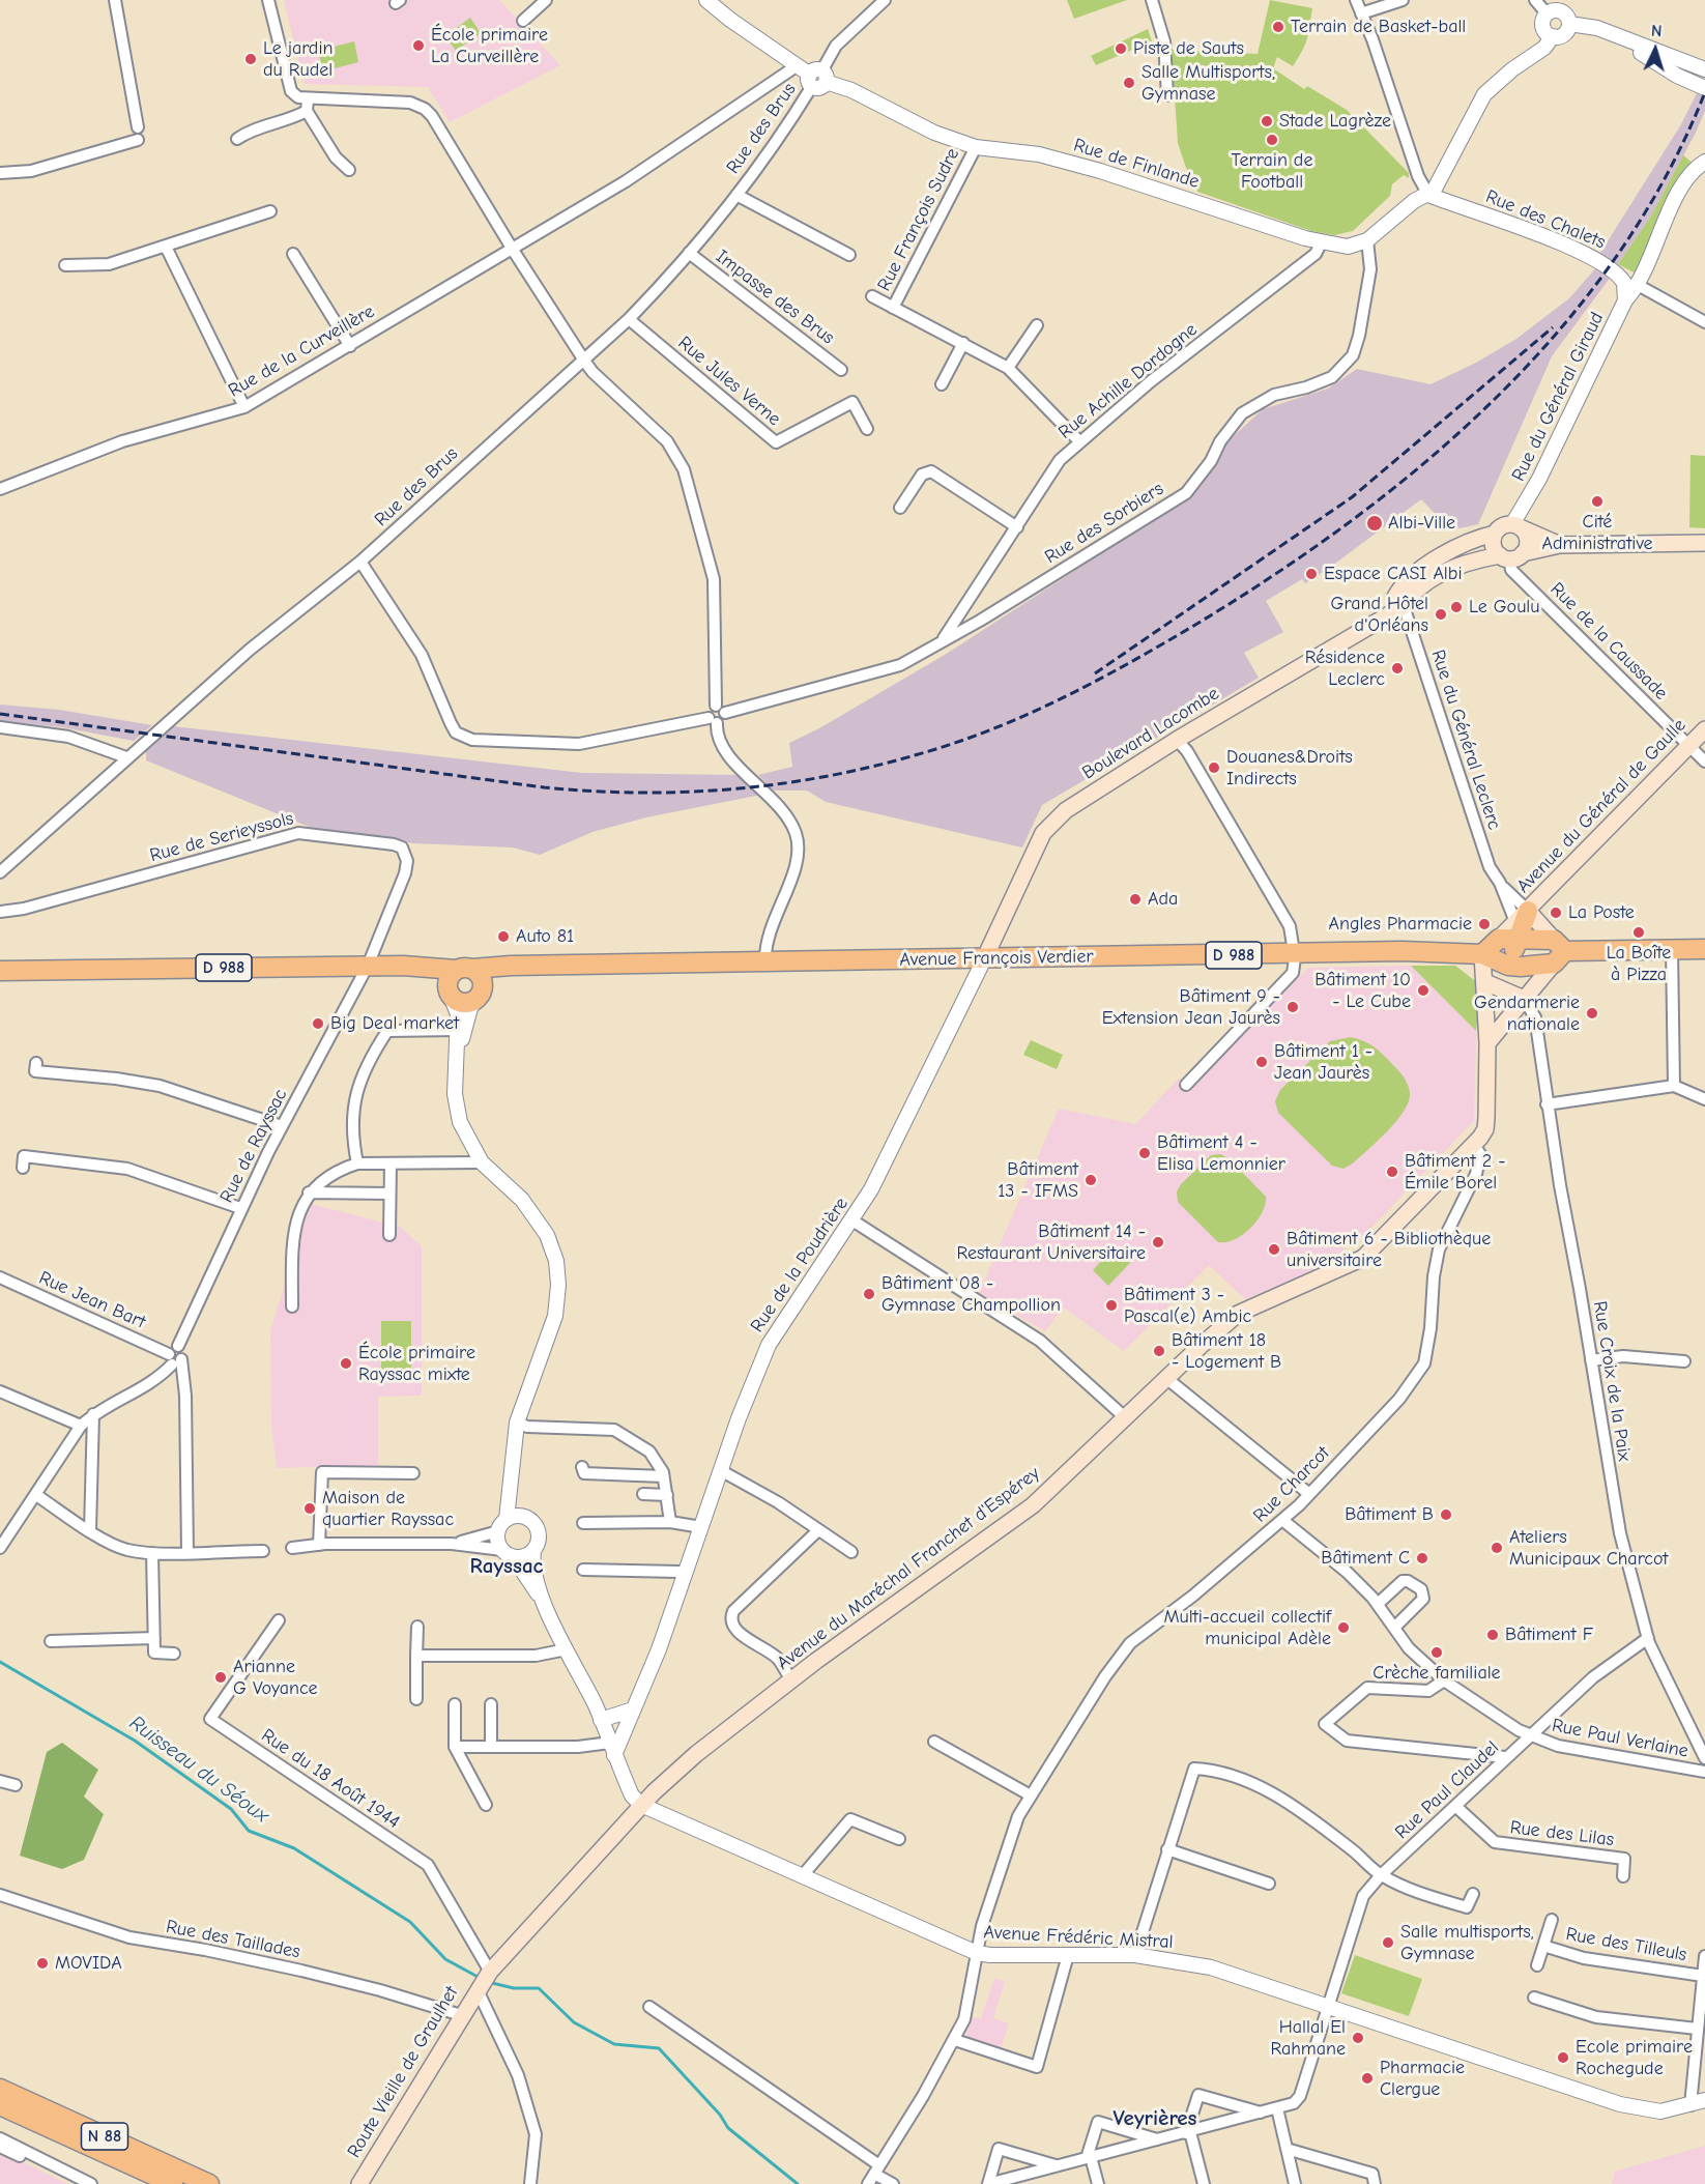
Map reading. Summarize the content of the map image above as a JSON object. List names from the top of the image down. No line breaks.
{"streets":{"main road":["Boulevard Lacombe","Avenue du Général de Gaulle","D 988","Avenue François Verdier","Avenue du Maréchal Franchet d'Espérey","Route Vieille de Graulhet","N 88"],"street":["Rue des Brus","Rue de Finlande","Rue François Sudre","Rue des Chalets","Impasse des Brus","Rue de la Curveillère","Rue Jules Verne","Rue Achille Dordogne","Rue du Général Giraud","Rue des Sorbiers","Rue de la Caussade","Rue du Général Leclerc","Rue de Serieyssols","Rue de Rayssac","Rue de la Poudrière","Rue Jean Bart","Rue Croix de la Paix","Rue Charcot","Rue Paul Verlaine","Rue du 18 Août 1944","Rue Paul Claudel","Rue des Lilas","Avenue Frédéric Mistral","Rue des Taillades","Rue des Tilleuls"]},"crossings":[["Rue des Brus","Rue de Finlande"],["Rue des Brus","Impasse des Brus"],["Rue des Brus","Rue Jules Verne"],["Rue de Finlande","Rue François Sudre"],["Rue de Finlande","Rue de la Curveillère"],["Rue de Finlande","Rue Achille Dordogne"],["Rue de Finlande","Rue des Sorbiers"],["Rue des Chalets","Rue du Général Giraud"],["Rue Achille Dordogne","Rue des Sorbiers"],["Rue du Général Giraud","Rue de la Caussade"],["Rue du Général Giraud","Boulevard Lacombe"],["Rue de la Caussade","Boulevard Lacombe"],["Rue de la Caussade","Avenue du Général de Gaulle"],["Boulevard Lacombe","Rue du Général Leclerc"],["Boulevard Lacombe","Avenue François Verdier"],["Boulevard Lacombe","Rue de la Poudrière"],["Rue du Général Leclerc","Avenue du Général de Gaulle"],["Rue de Serieyssols","D 988"],["Rue de Serieyssols","Rue de Rayssac"],["D 988","Avenue François Verdier"],["D 988","Rue de Rayssac"],["Avenue François Verdier","Rue de la Poudrière"],["Avenue François Verdier","Avenue du Maréchal Franchet d'Espérey"],["Rue de Rayssac","Rue Jean Bart"],["Rue Croix de la Paix","Rue Paul Claudel"],["Rue Charcot","Avenue du Maréchal Franchet d'Espérey"],["Rue Charcot","Rue Paul Verlaine"],["Rue Charcot","Avenue Frédéric Mistral"],["Avenue du Maréchal Franchet d'Espérey","Rue du 18 Août 1944"],["Avenue du Maréchal Franchet d'Espérey","Avenue Frédéric Mistral"],["Avenue du Maréchal Franchet d'Espérey","Route Vieille de Graulhet"],["Rue Paul Verlaine","Rue Paul Claudel"],["Rue du 18 Août 1944","Route Vieille de Graulhet"],["Rue Paul Claudel","Rue des Lilas"],["Rue Paul Claudel","Avenue Frédéric Mistral"],["Rue des Taillades","Route Vieille de Graulhet"]],"districts":["Rayssac","Veyrières"],"water":["Ruisseau du Séoux"],"places":["Terrain de Basket-ball","École primaire La Curveillère","Piste de Sauts","Le jardin du Rudel","Salle Multisports, Gymnase","Stade Lagrèze","Terrain de Football","Cité Administrative","Albi-Ville","Espace CASI Albi","Le Goulu","Grand Hôtel d'Orléans","Résidence Leclerc","Douanes&Droits Indirects","Ada","La Poste","Angles Pharmacie","La Boîte à Pizza","Auto 81","Bâtiment 10 - Le Cube","Bâtiment 9 - Extension Jean Jaurès","Gendarmerie nationale","Big Deal market","Bâtiment 1 - Jean Jaurès","Bâtiment 4 - Elisa Lemonnier","Bâtiment 2 - Émile Borel","Bâtiment 13 - IFMS","Bâtiment 14 - Restaurant Universitaire","Bâtiment 6 - Bibliothèque universitaire","Bâtiment 08 - Gymnase Champollion","Bâtiment 3 - Pascal(e) Ambic","Bâtiment 18 - Logement B","École primaire Rayssac mixte","Maison de quartier Rayssac","Bâtiment B","Ateliers Municipaux Charcot","Bâtiment C","Multi-accueil collectif municipal Adèle","Bâtiment F","Crèche familiale","Arianne G Voyance","Salle multisports, Gymnase","MOVIDA","Hallal El Rahmane","Ecole primaire Rochegude","Pharmacie Clergue"],"north":"top"}
